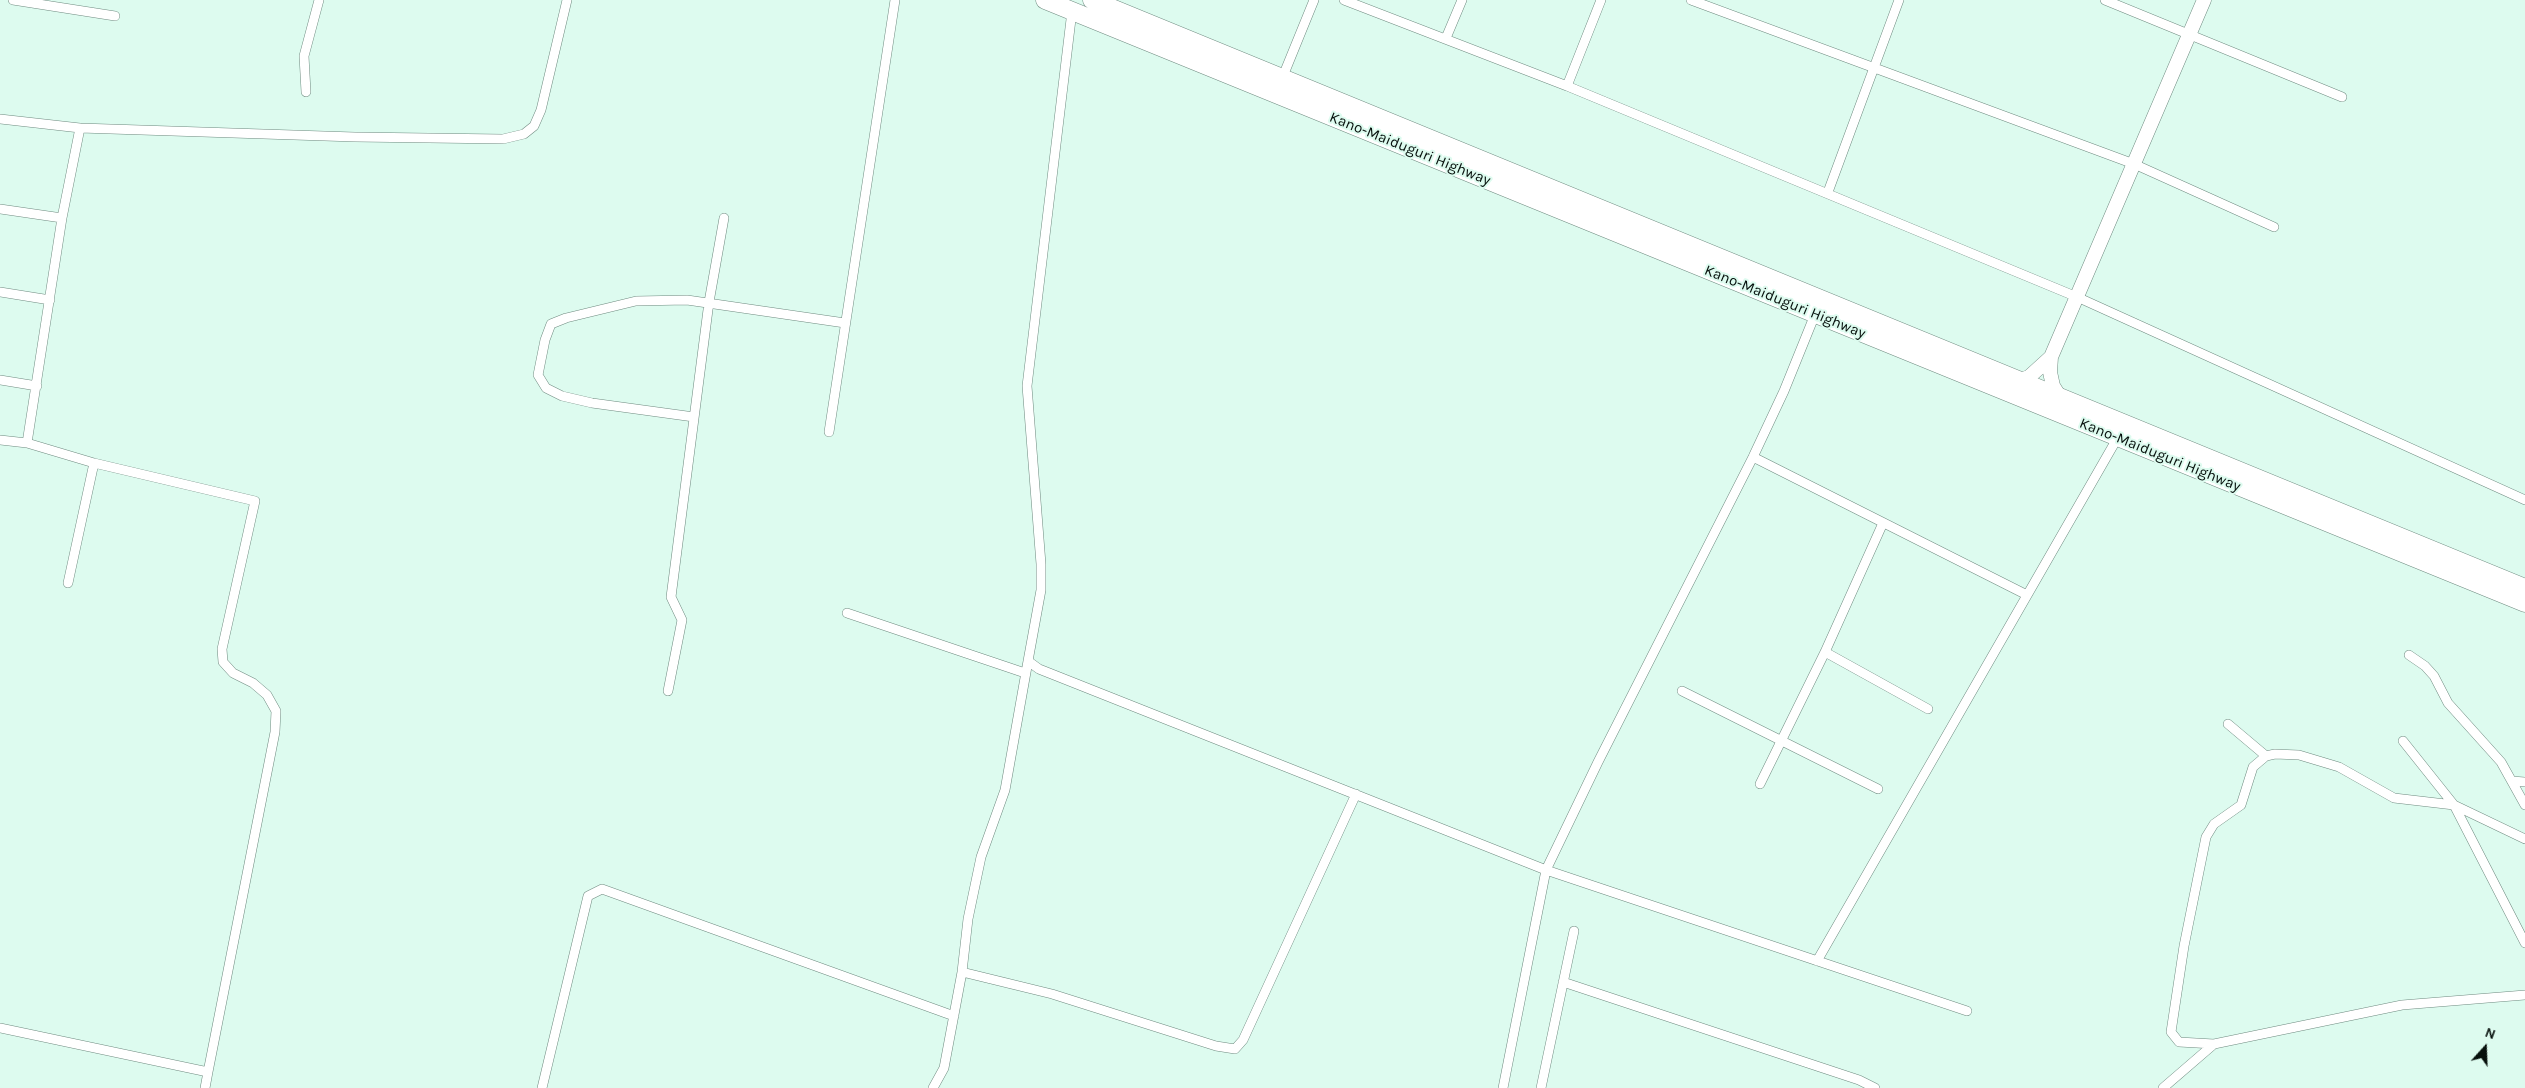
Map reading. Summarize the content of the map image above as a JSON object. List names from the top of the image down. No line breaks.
{"streets":{"highway":["Kano-Maiduguri Highway"]},"north":"top"}
